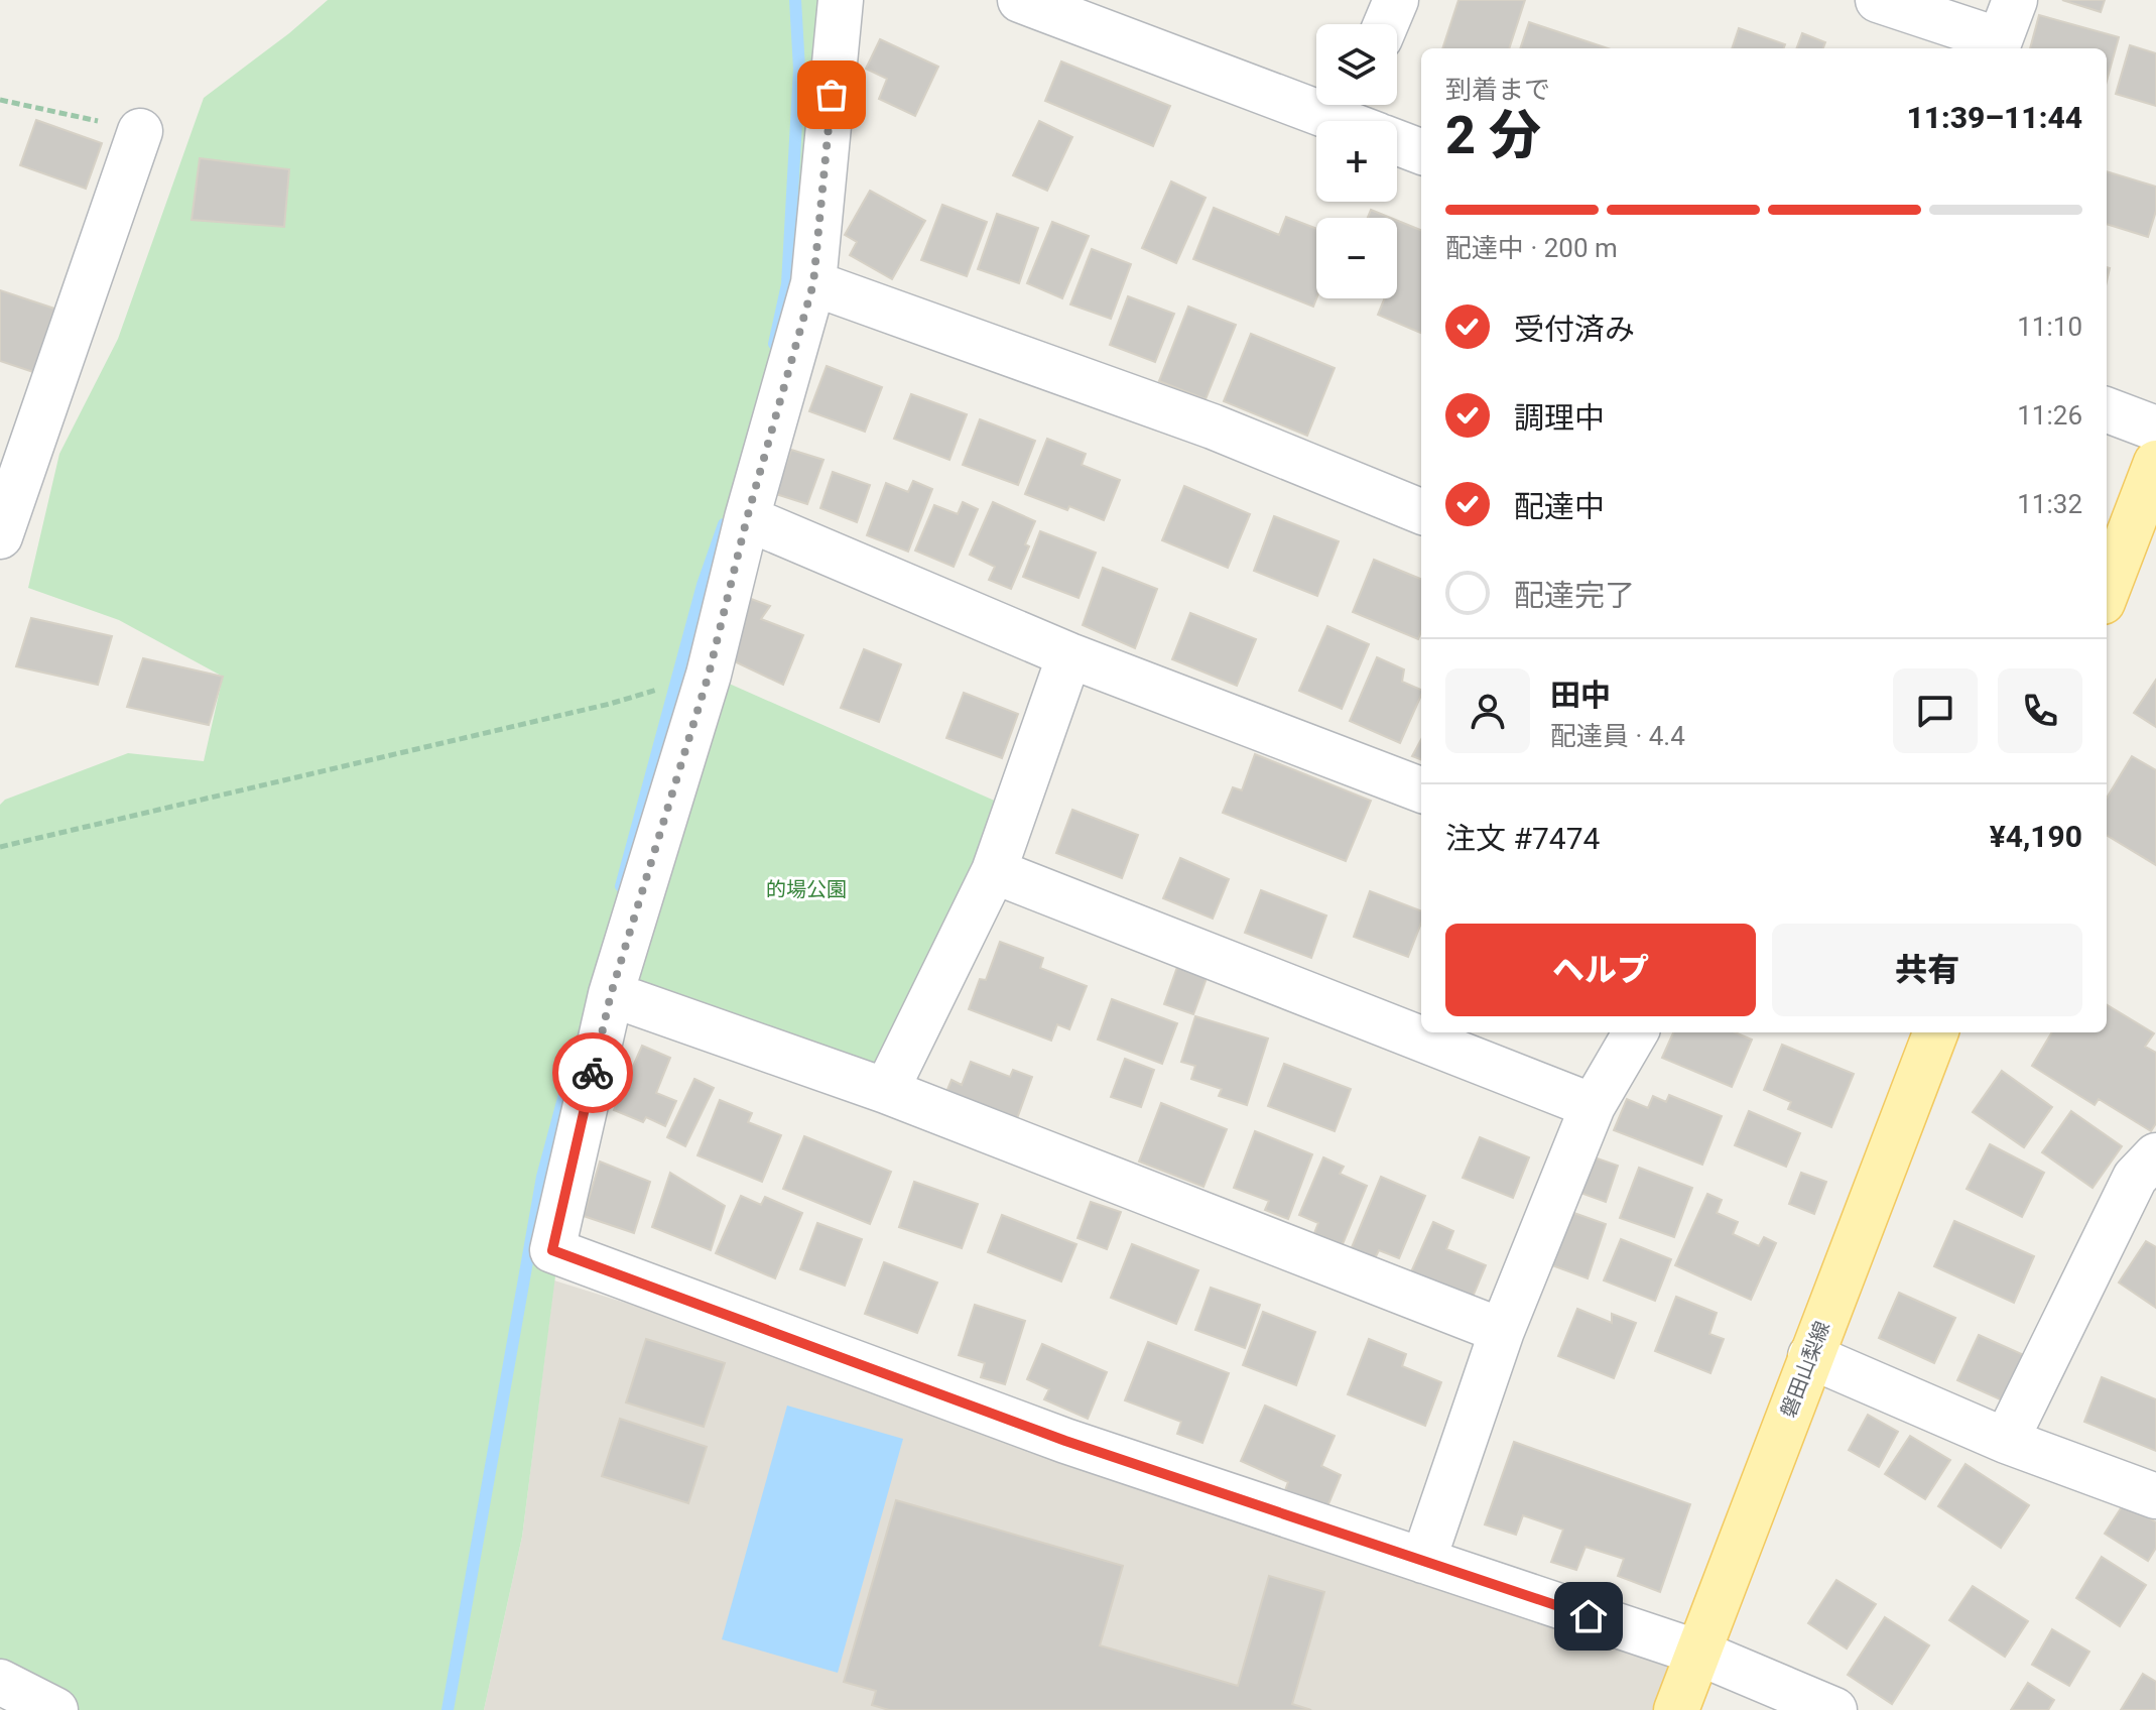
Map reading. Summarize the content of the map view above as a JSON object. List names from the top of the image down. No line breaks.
{"streets":{"main road":["磐田山梨線"]},"parks":["的場公園"],"page":{"map_buttons":["+","−"],"heading":["2 分","到着まで","11:39–11:44"],"panel":["田中","配達員 · 4.4","注文 #7474","¥4,190"],"bar":"配達中 · 200 m","list":[["受付済み","11:10"],["調理中","11:26"],["配達中","11:32"],"配達完了"],"buttons":["ヘルプ","共有"]}}
